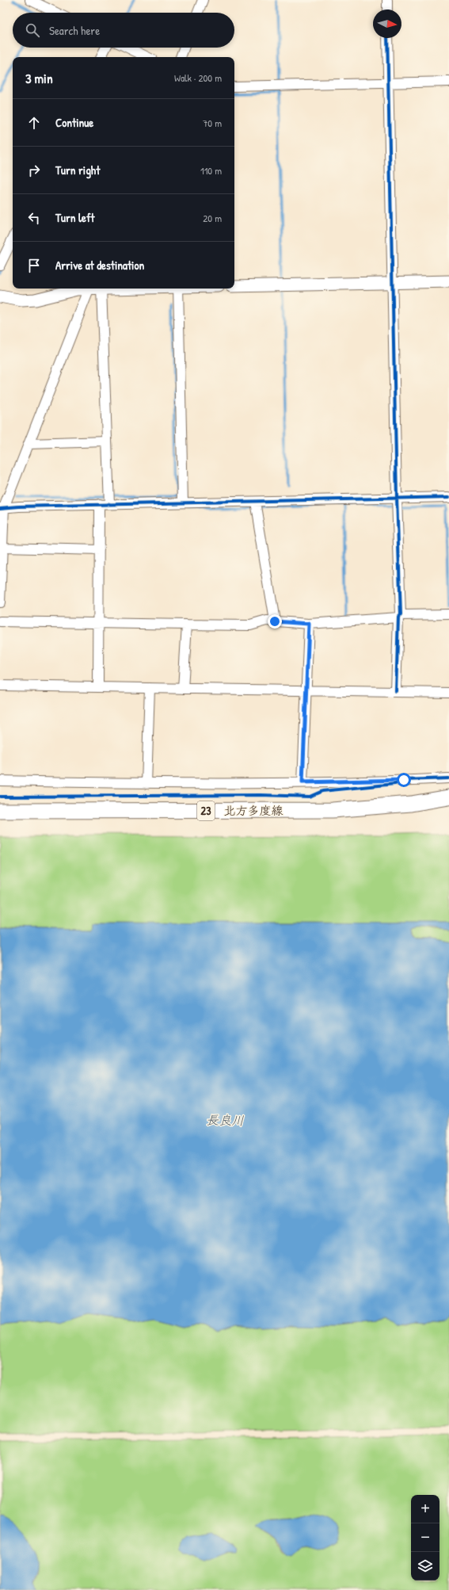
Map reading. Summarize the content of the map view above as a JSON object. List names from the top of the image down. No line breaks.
{"streets":{"main road":["23","北方多度線"]},"crossings":[["23","北方多度線"]],"water":["長良川"],"north":"right","page":{"search":"Search here","heading":["3 min","Walk · 200 m"],"list":[["Continue","70 m"],["Turn right","110 m"],["Turn left","20 m"],"Arrive at destination"],"map_buttons":["+","−"]}}
